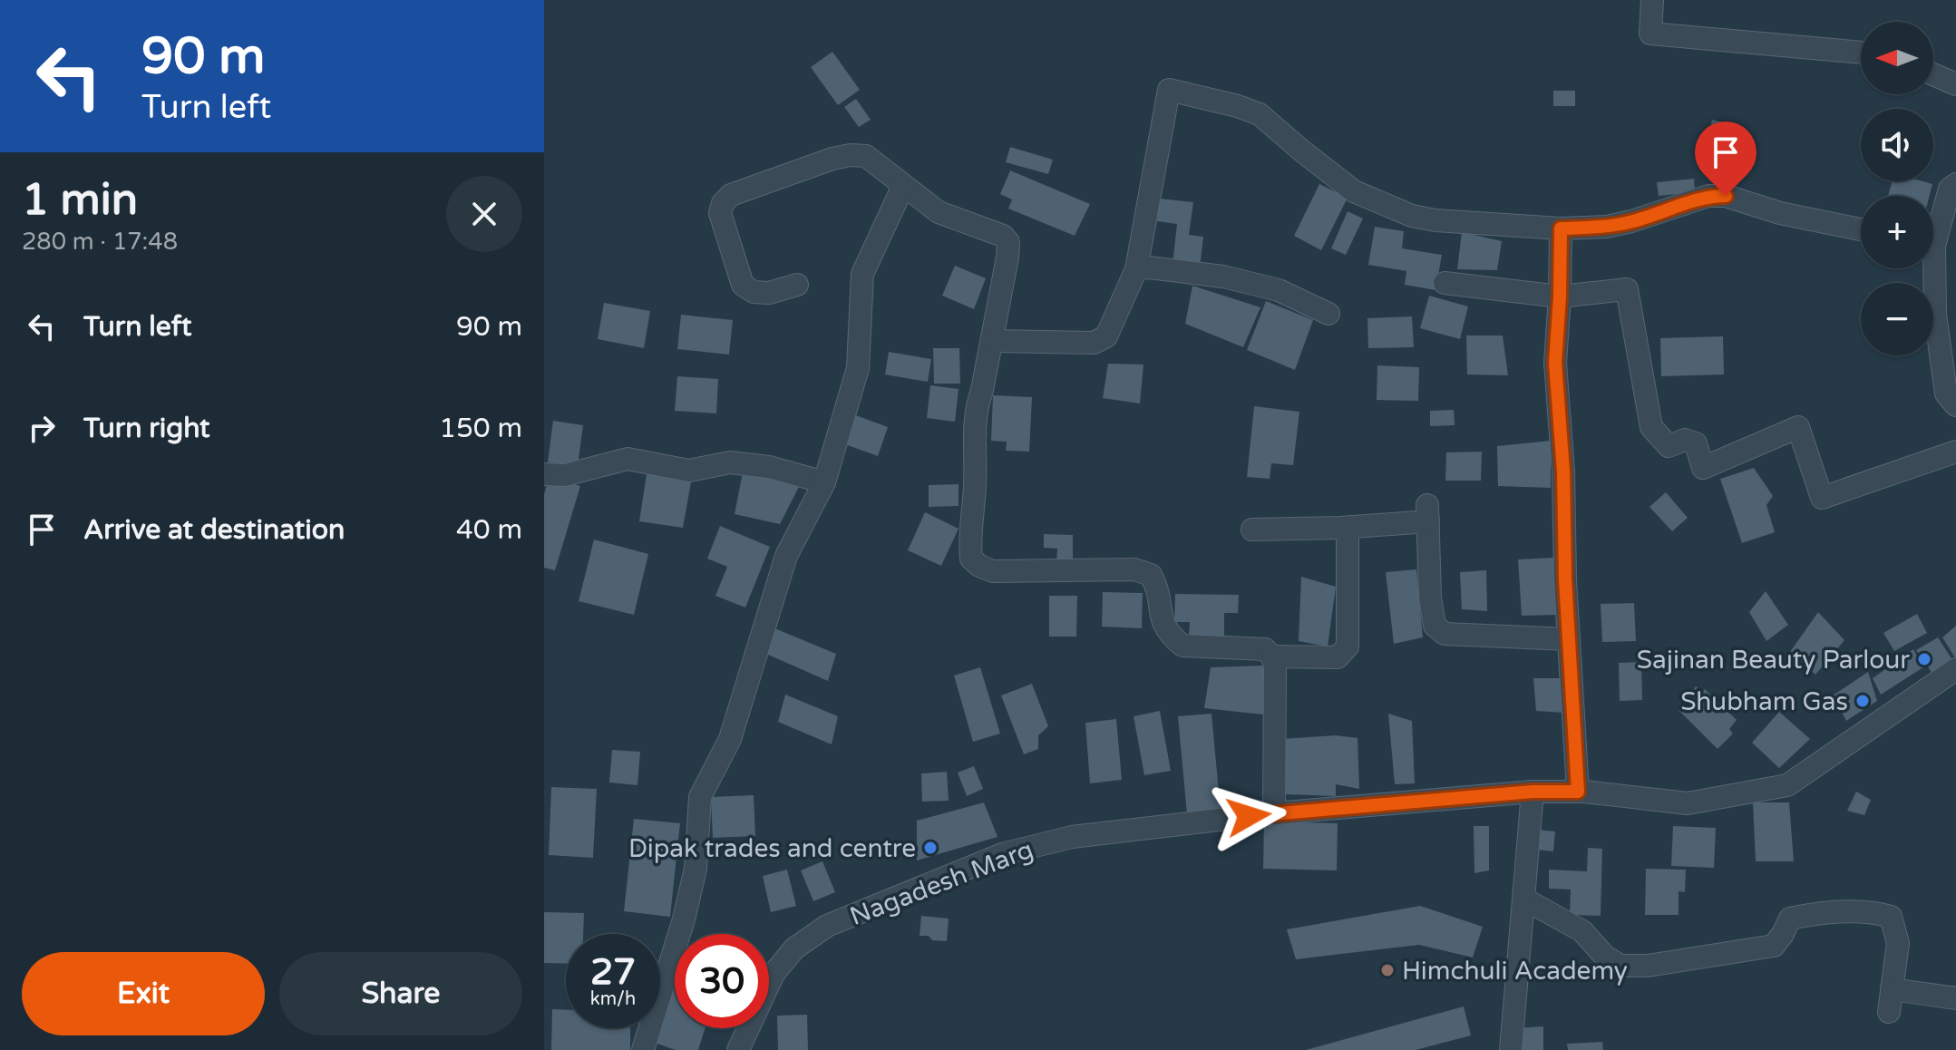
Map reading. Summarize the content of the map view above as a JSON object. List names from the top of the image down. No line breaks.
{"streets":{"street":["Nagadesh Marg"]},"places":["Sajinan Beauty Parlour","Shubham Gas","Dipak trades and centre","Himchuli Academy"],"north":"left","page":{"turn":["90 m","Turn left"],"map_buttons":["+","−"],"heading":["1 min","280 m · 17:48"],"list":[{"name":"Turn left","value":"90 m"},{"name":"Turn right","value":"150 m"},{"name":"Arrive at destination","value":"40 m"}],"speed":"27 km/h","limit":"30","buttons":["Exit","Share"]}}
